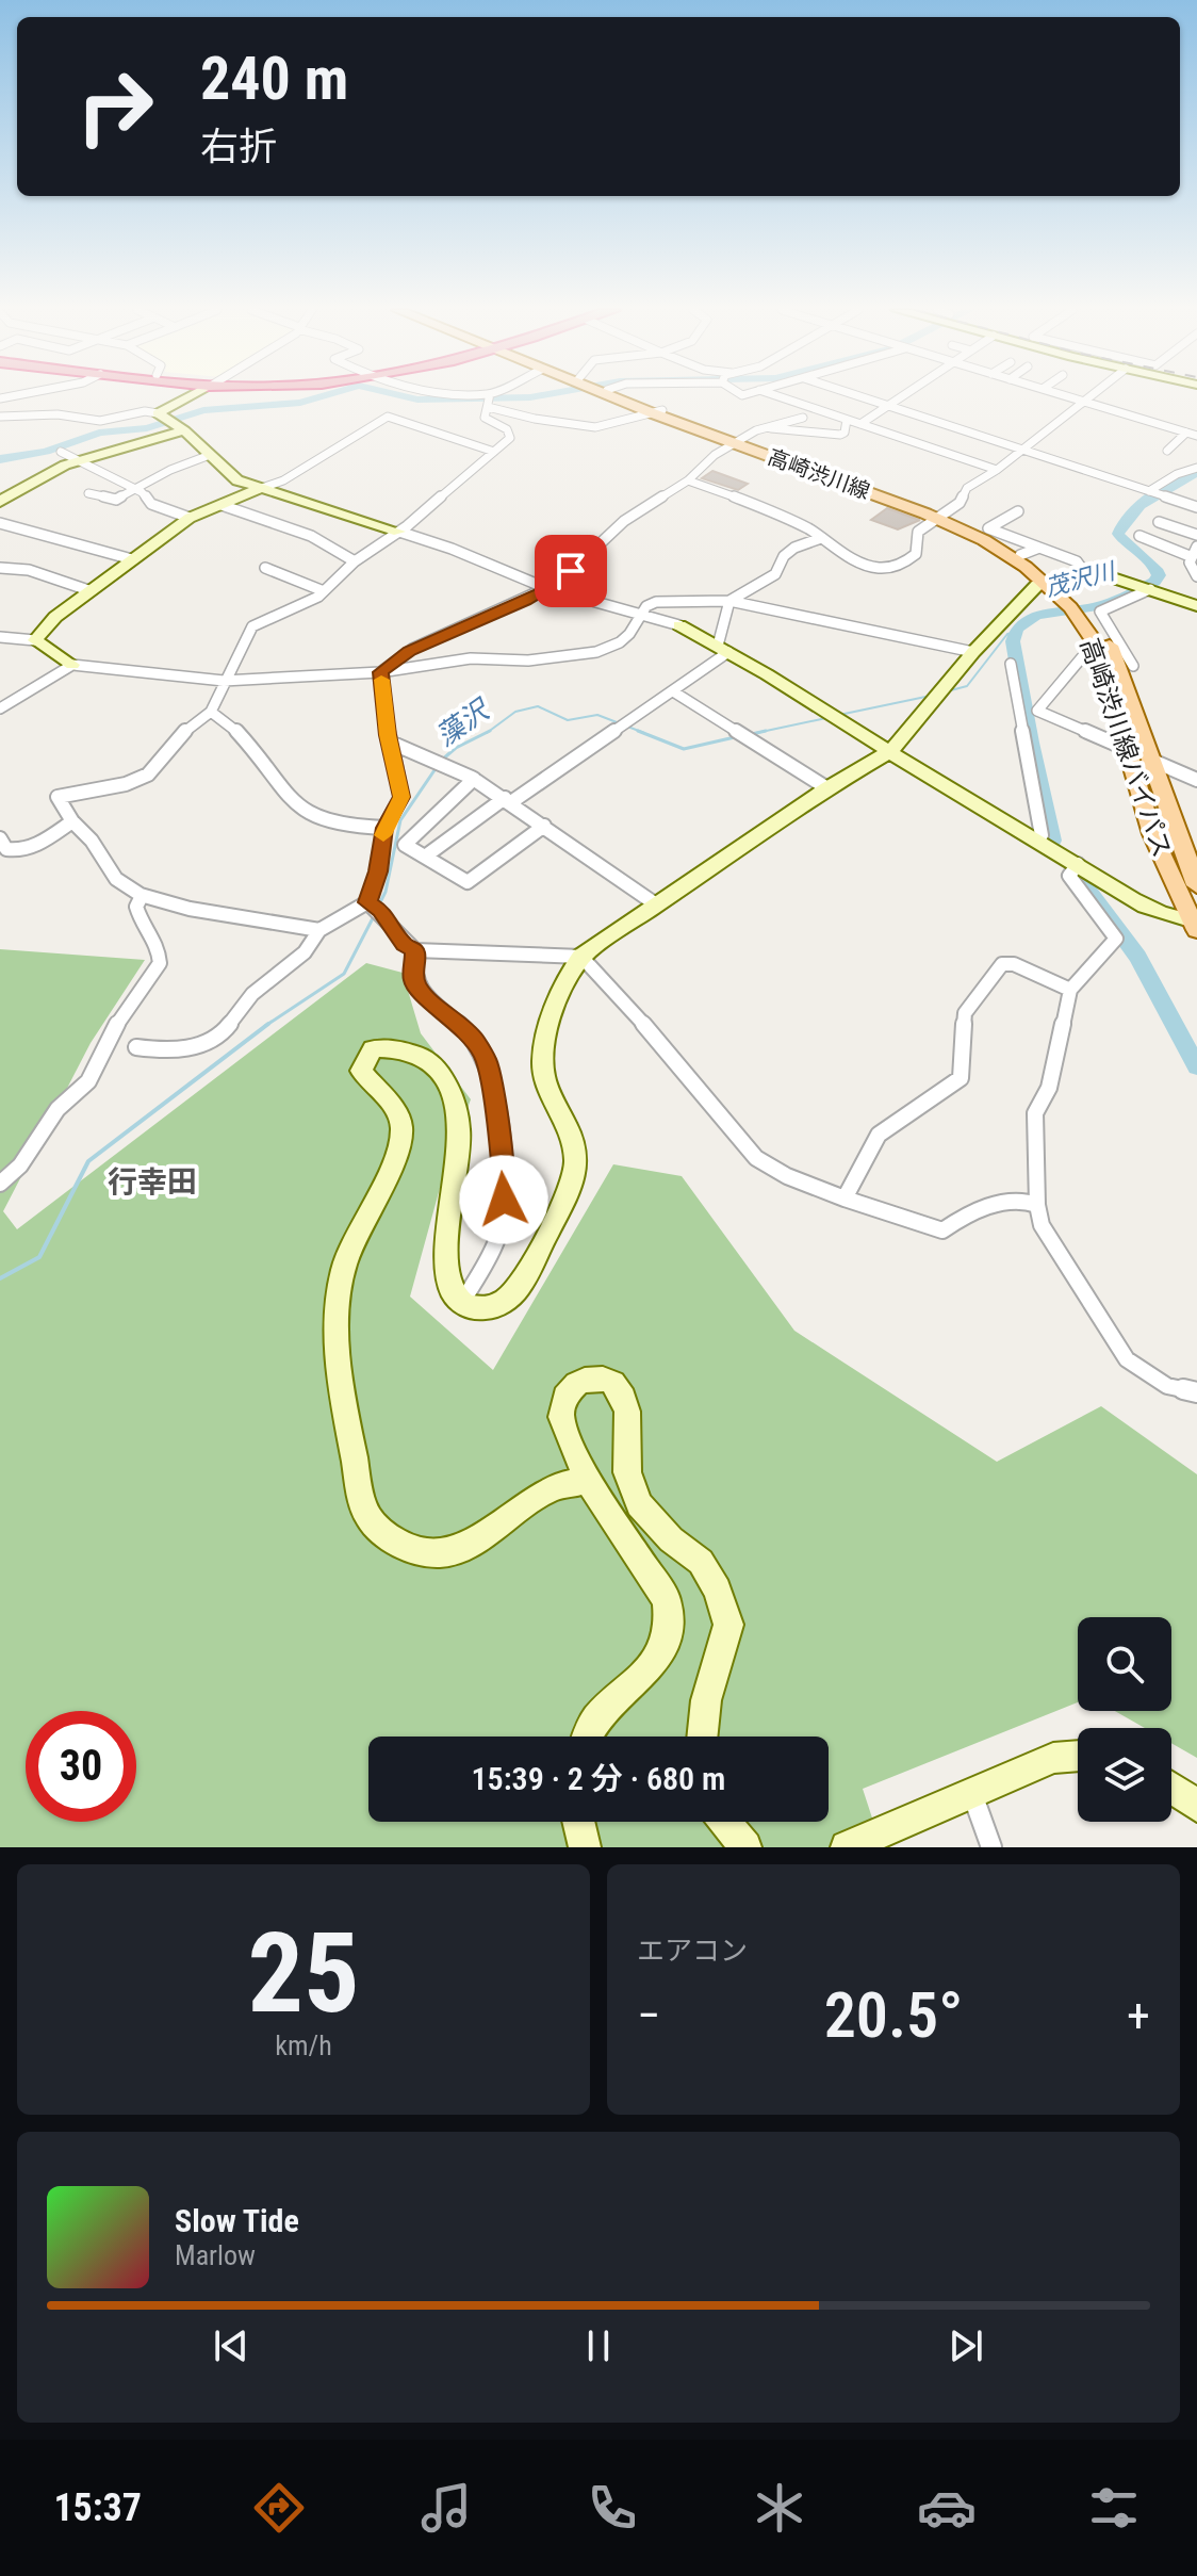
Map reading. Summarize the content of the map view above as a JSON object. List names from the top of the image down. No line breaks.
{"streets":{"main road":["高崎渋川線","高崎渋川線バイパス"]},"crossings":[["高崎渋川線","高崎渋川線バイパス"]],"districts":["行幸田"],"water":["茂沢川","藻沢"],"page":{"turn":["240 m","右折"],"limit":"30","trip":"15:39 · 2 分 · 680 m","tile":[["25","km/h"],"エアコン"],"heat":["−","20.5°","+"],"song":["Slow Tide","Marlow"],"tabs":"15:37"}}
